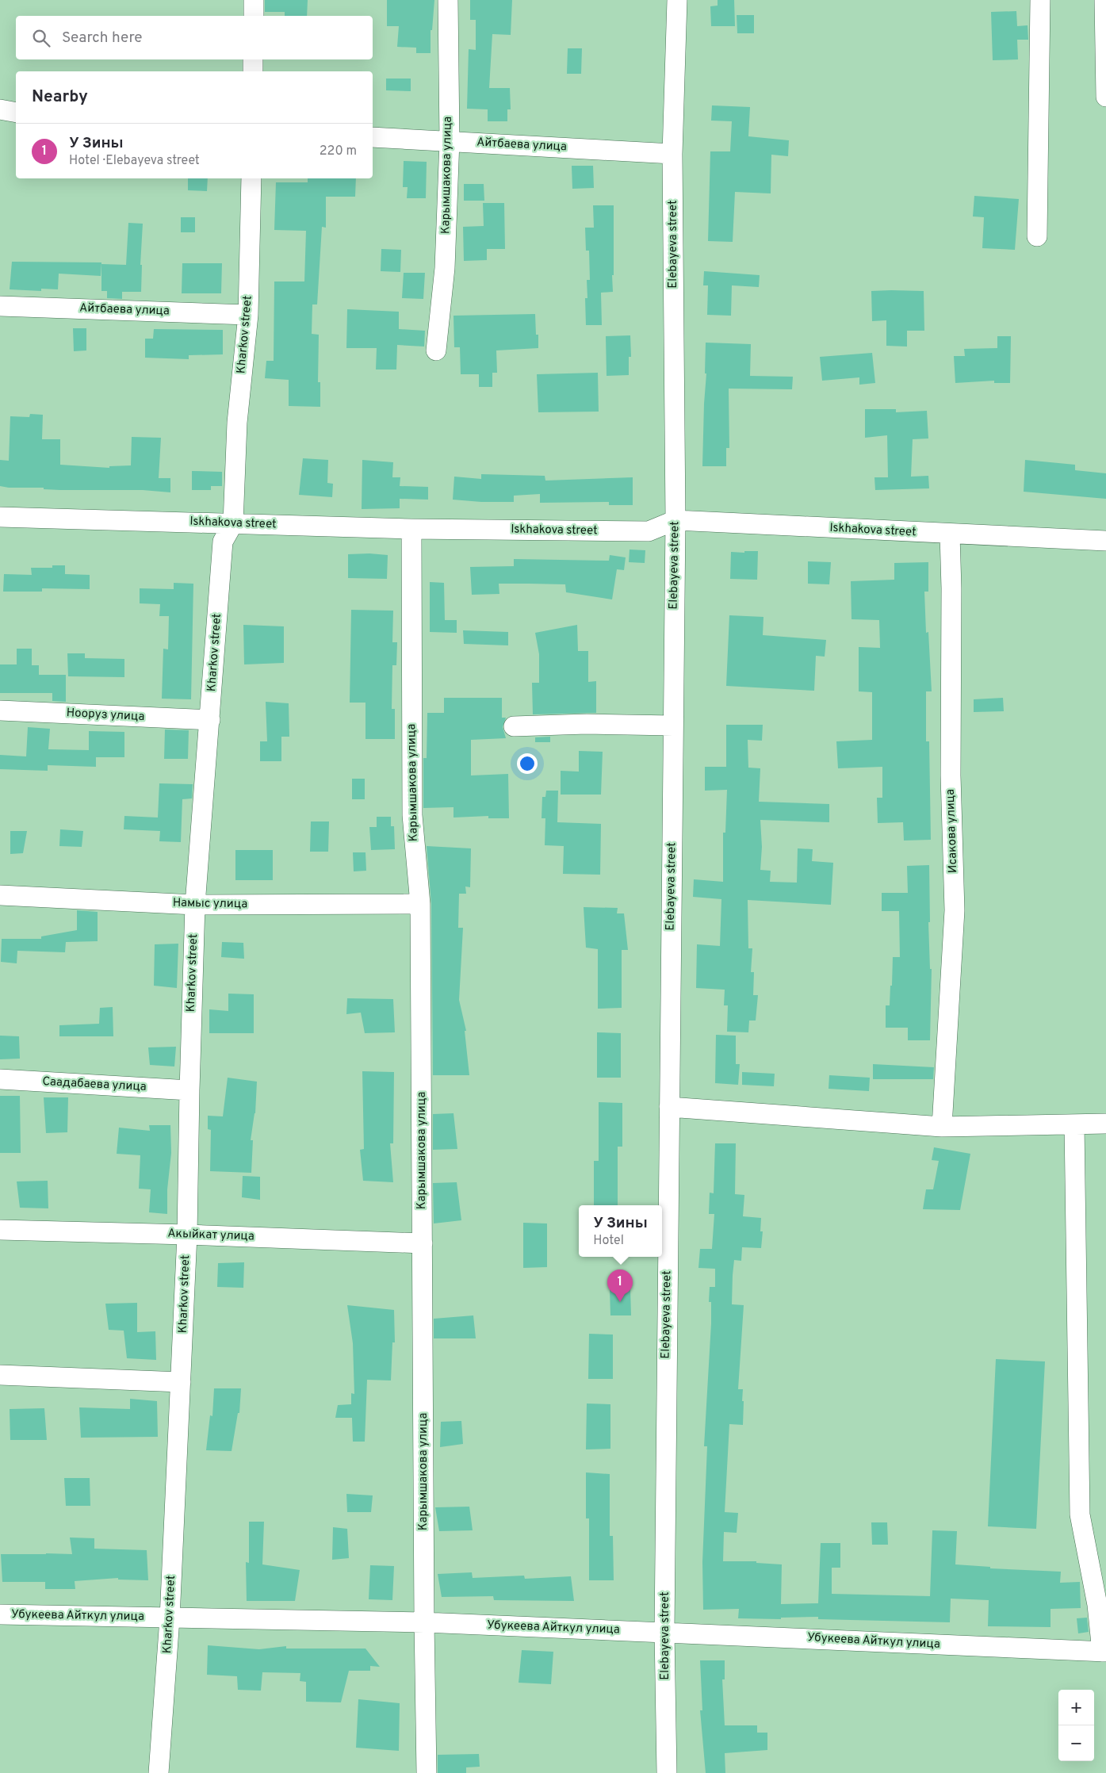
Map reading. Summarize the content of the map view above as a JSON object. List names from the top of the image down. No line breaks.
{"streets":{"street":["Айтбаева улица","Карымшакова улица","Elebayeva street","Kharkov street","Iskhakova street","Нооруз улица","Исакова улица","Намыс улица","Саадабаева улица","Акыйкат улица","Убукеева Айткул улица"]},"crossings":[["Айтбаева улица","Карымшакова улица"],["Айтбаева улица","Elebayeva street"],["Айтбаева улица","Kharkov street"],["Карымшакова улица","Iskhakova street"],["Карымшакова улица","Намыс улица"],["Карымшакова улица","Акыйкат улица"],["Карымшакова улица","Убукеева Айткул улица"],["Elebayeva street","Iskhakova street"],["Elebayeva street","Убукеева Айткул улица"],["Kharkov street","Iskhakova street"],["Kharkov street","Нооруз улица"],["Kharkov street","Намыс улица"],["Kharkov street","Саадабаева улица"],["Kharkov street","Акыйкат улица"],["Kharkov street","Убукеева Айткул улица"],["Iskhakova street","Исакова улица"]],"page":{"search":"Search here","heading":"Nearby","list":[{"mark":"1","name":"У Зины","note":"Hotel · Elebayeva street","value":"220 m"}],"popup":["У Зины","Hotel"],"pins":"1","map_buttons":["+","−"]}}
